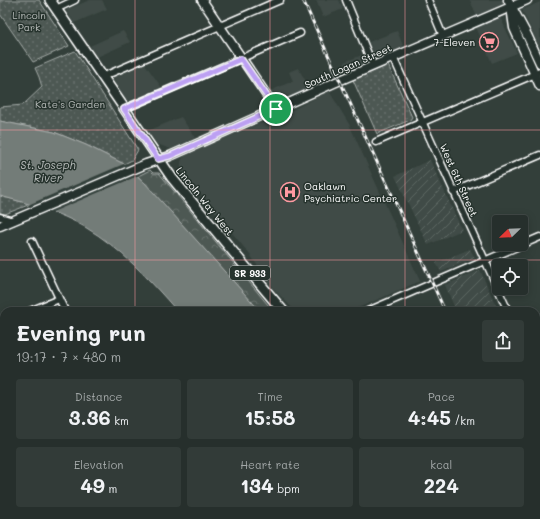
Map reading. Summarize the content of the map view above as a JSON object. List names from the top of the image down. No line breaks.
{"streets":{"main road":["Lincoln Way West","SR 933"],"street":["South Logan Street","West 6th Street"]},"crossings":[["South Logan Street","West 6th Street"],["South Logan Street","Lincoln Way West"]],"water":["St. Joseph River"],"parks":["Lincoln Park","Kate's Garden"],"places":{"supermarket":["7-Eleven"],"hospital":["Oaklawn Psychiatric Center"]},"north":"bottom left","page":{"heading":["Evening run","19:17 · 7 × 480 m"],"stats":[["Distance","3.36 km"],["Time","15:58"],["Pace","4:45 /km"],["Elevation","49 m"],["Heart rate","134 bpm"],["kcal","224"]]}}
